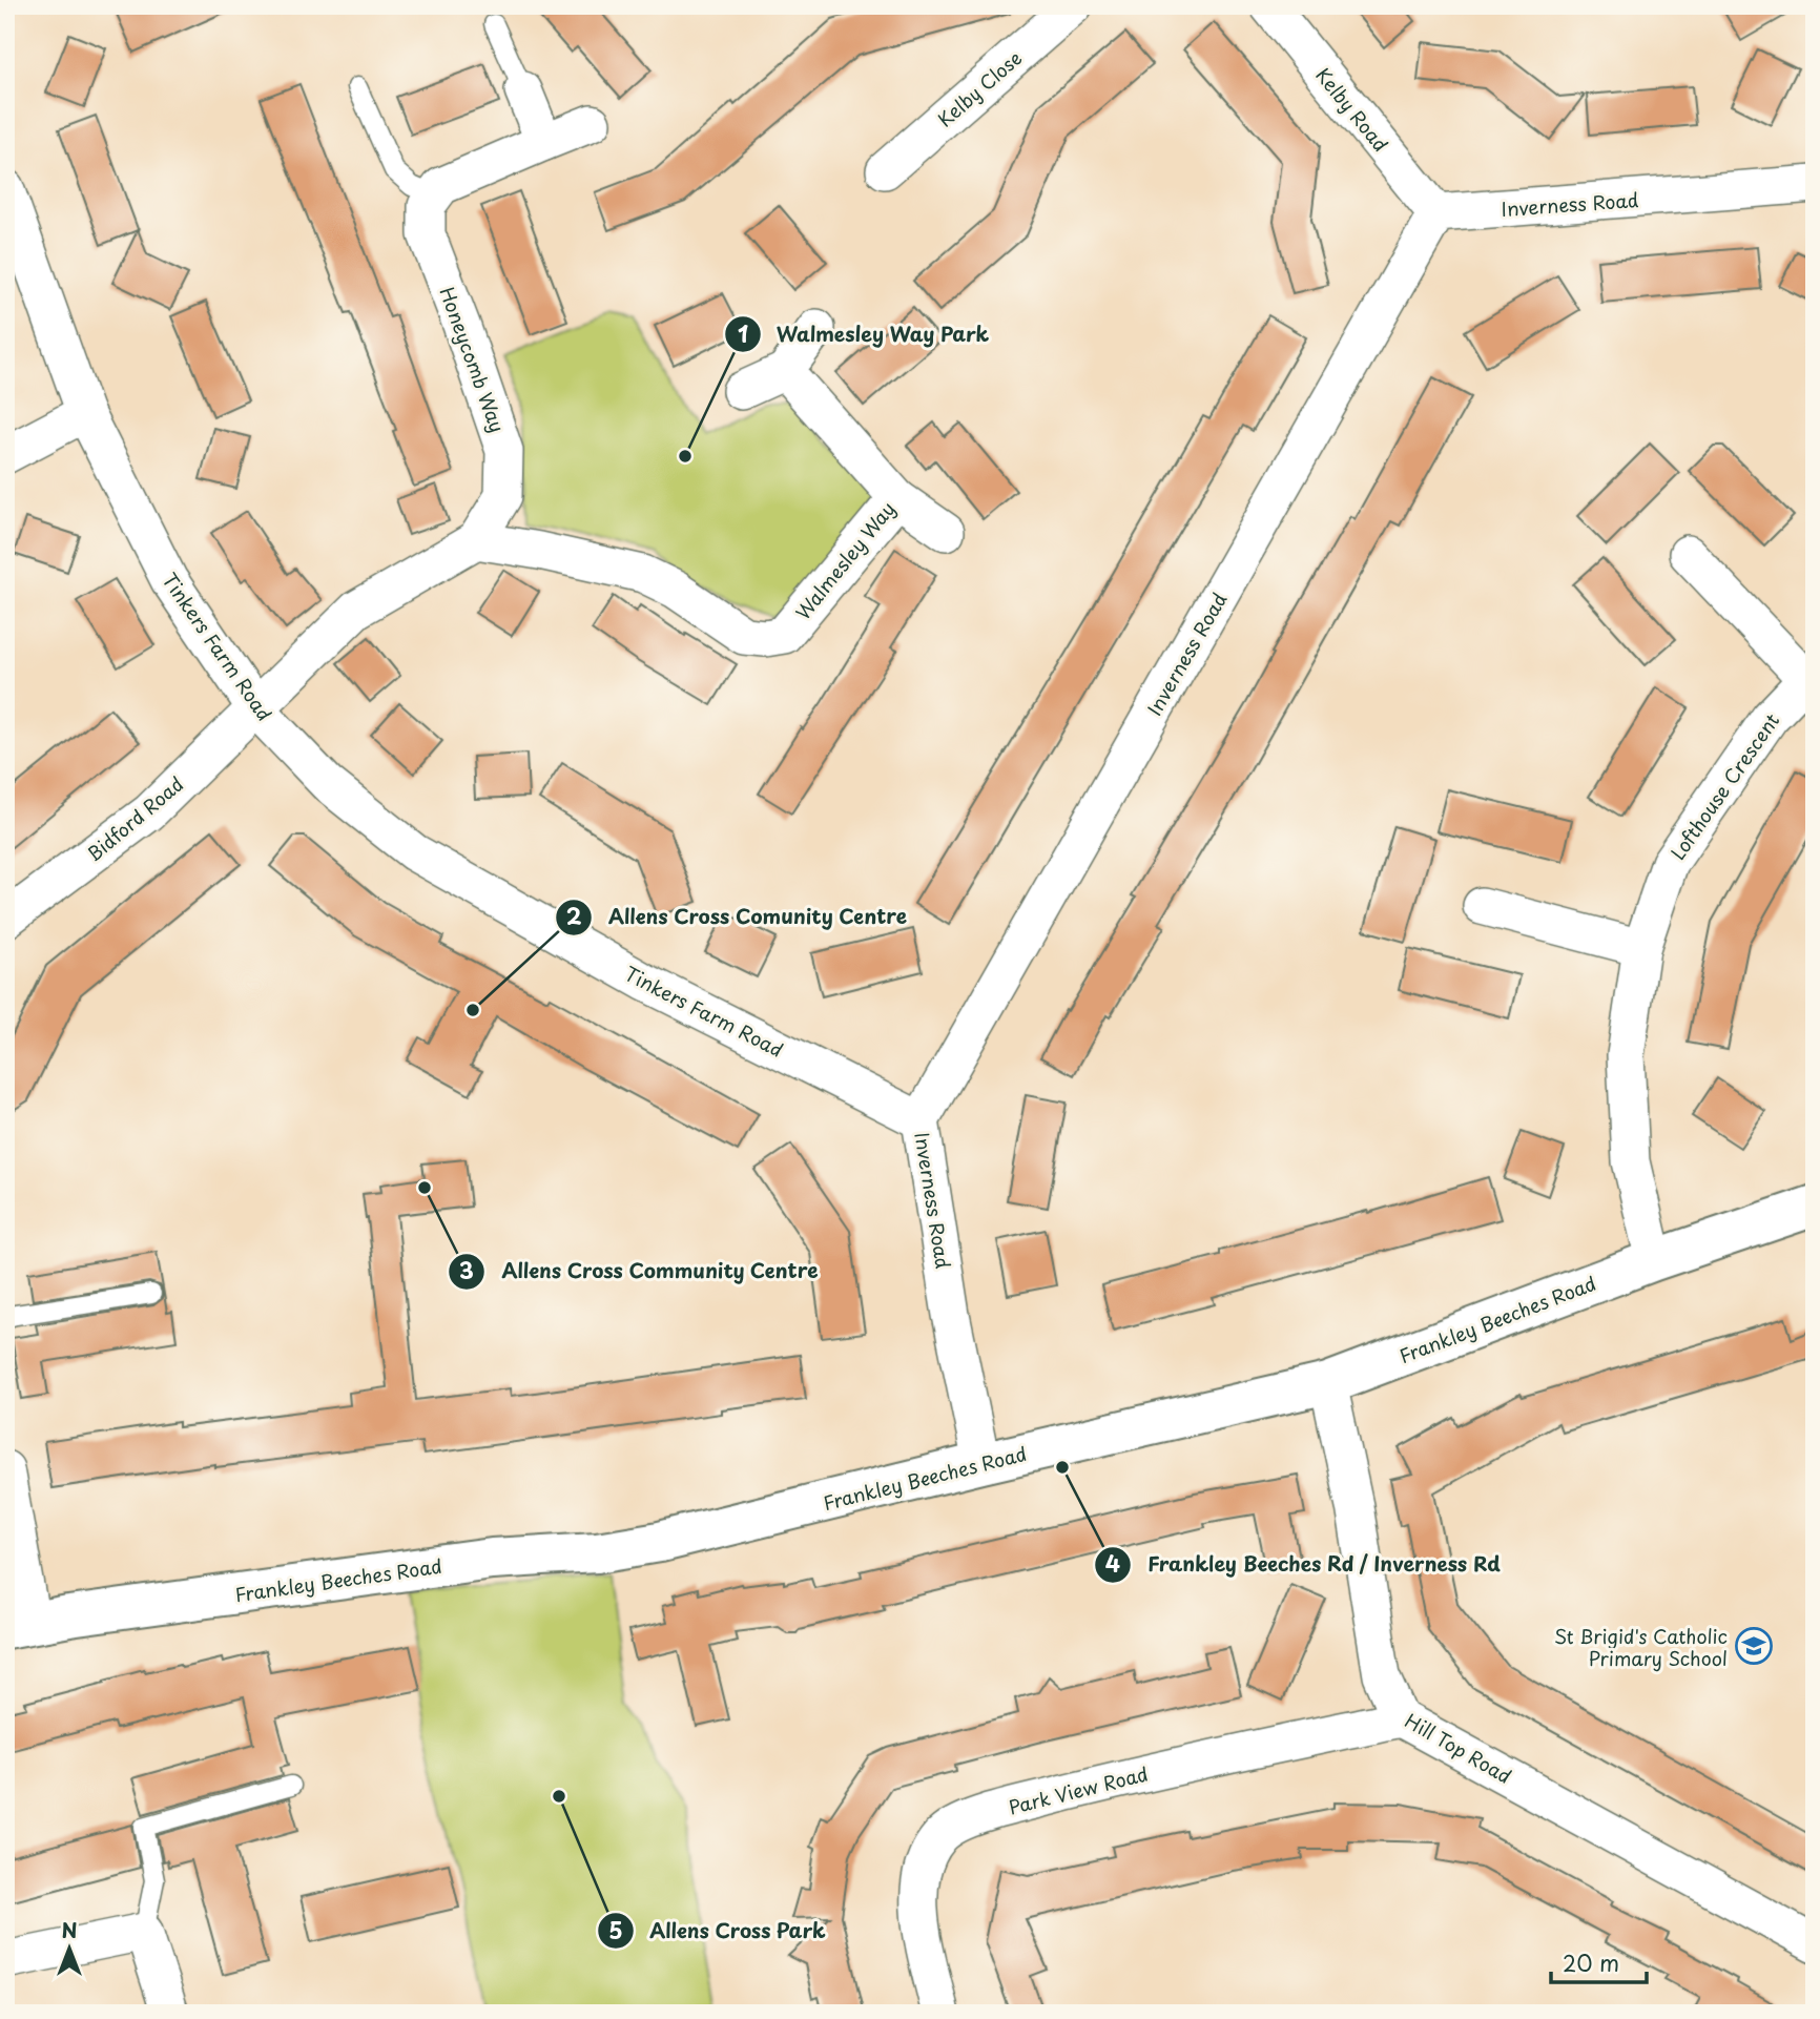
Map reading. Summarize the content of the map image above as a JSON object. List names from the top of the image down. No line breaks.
{"streets":{"street":["Kelby Close","Kelby Road","Inverness Road","Honeycomb Way","Walmesley Way","Tinkers Farm Road","Lofthouse Crescent","Bidford Road","Frankley Beeches Road","Hill Top Road","Park View Road"]},"crossings":[["Kelby Road","Inverness Road"],["Inverness Road","Tinkers Farm Road"],["Inverness Road","Frankley Beeches Road"],["Honeycomb Way","Walmesley Way"],["Honeycomb Way","Tinkers Farm Road"],["Honeycomb Way","Bidford Road"],["Tinkers Farm Road","Bidford Road"],["Lofthouse Crescent","Frankley Beeches Road"],["Frankley Beeches Road","Hill Top Road"],["Hill Top Road","Park View Road"]],"places":{"other":["Walmesley Way Park","Allens Cross Comunity Centre","Allens Cross Community Centre","Frankley Beeches Rd / Inverness Rd","Allens Cross Park"],"school or university":["St Brigid's Catholic Primary School"]},"scale_bar":"20 m","north":"top"}
